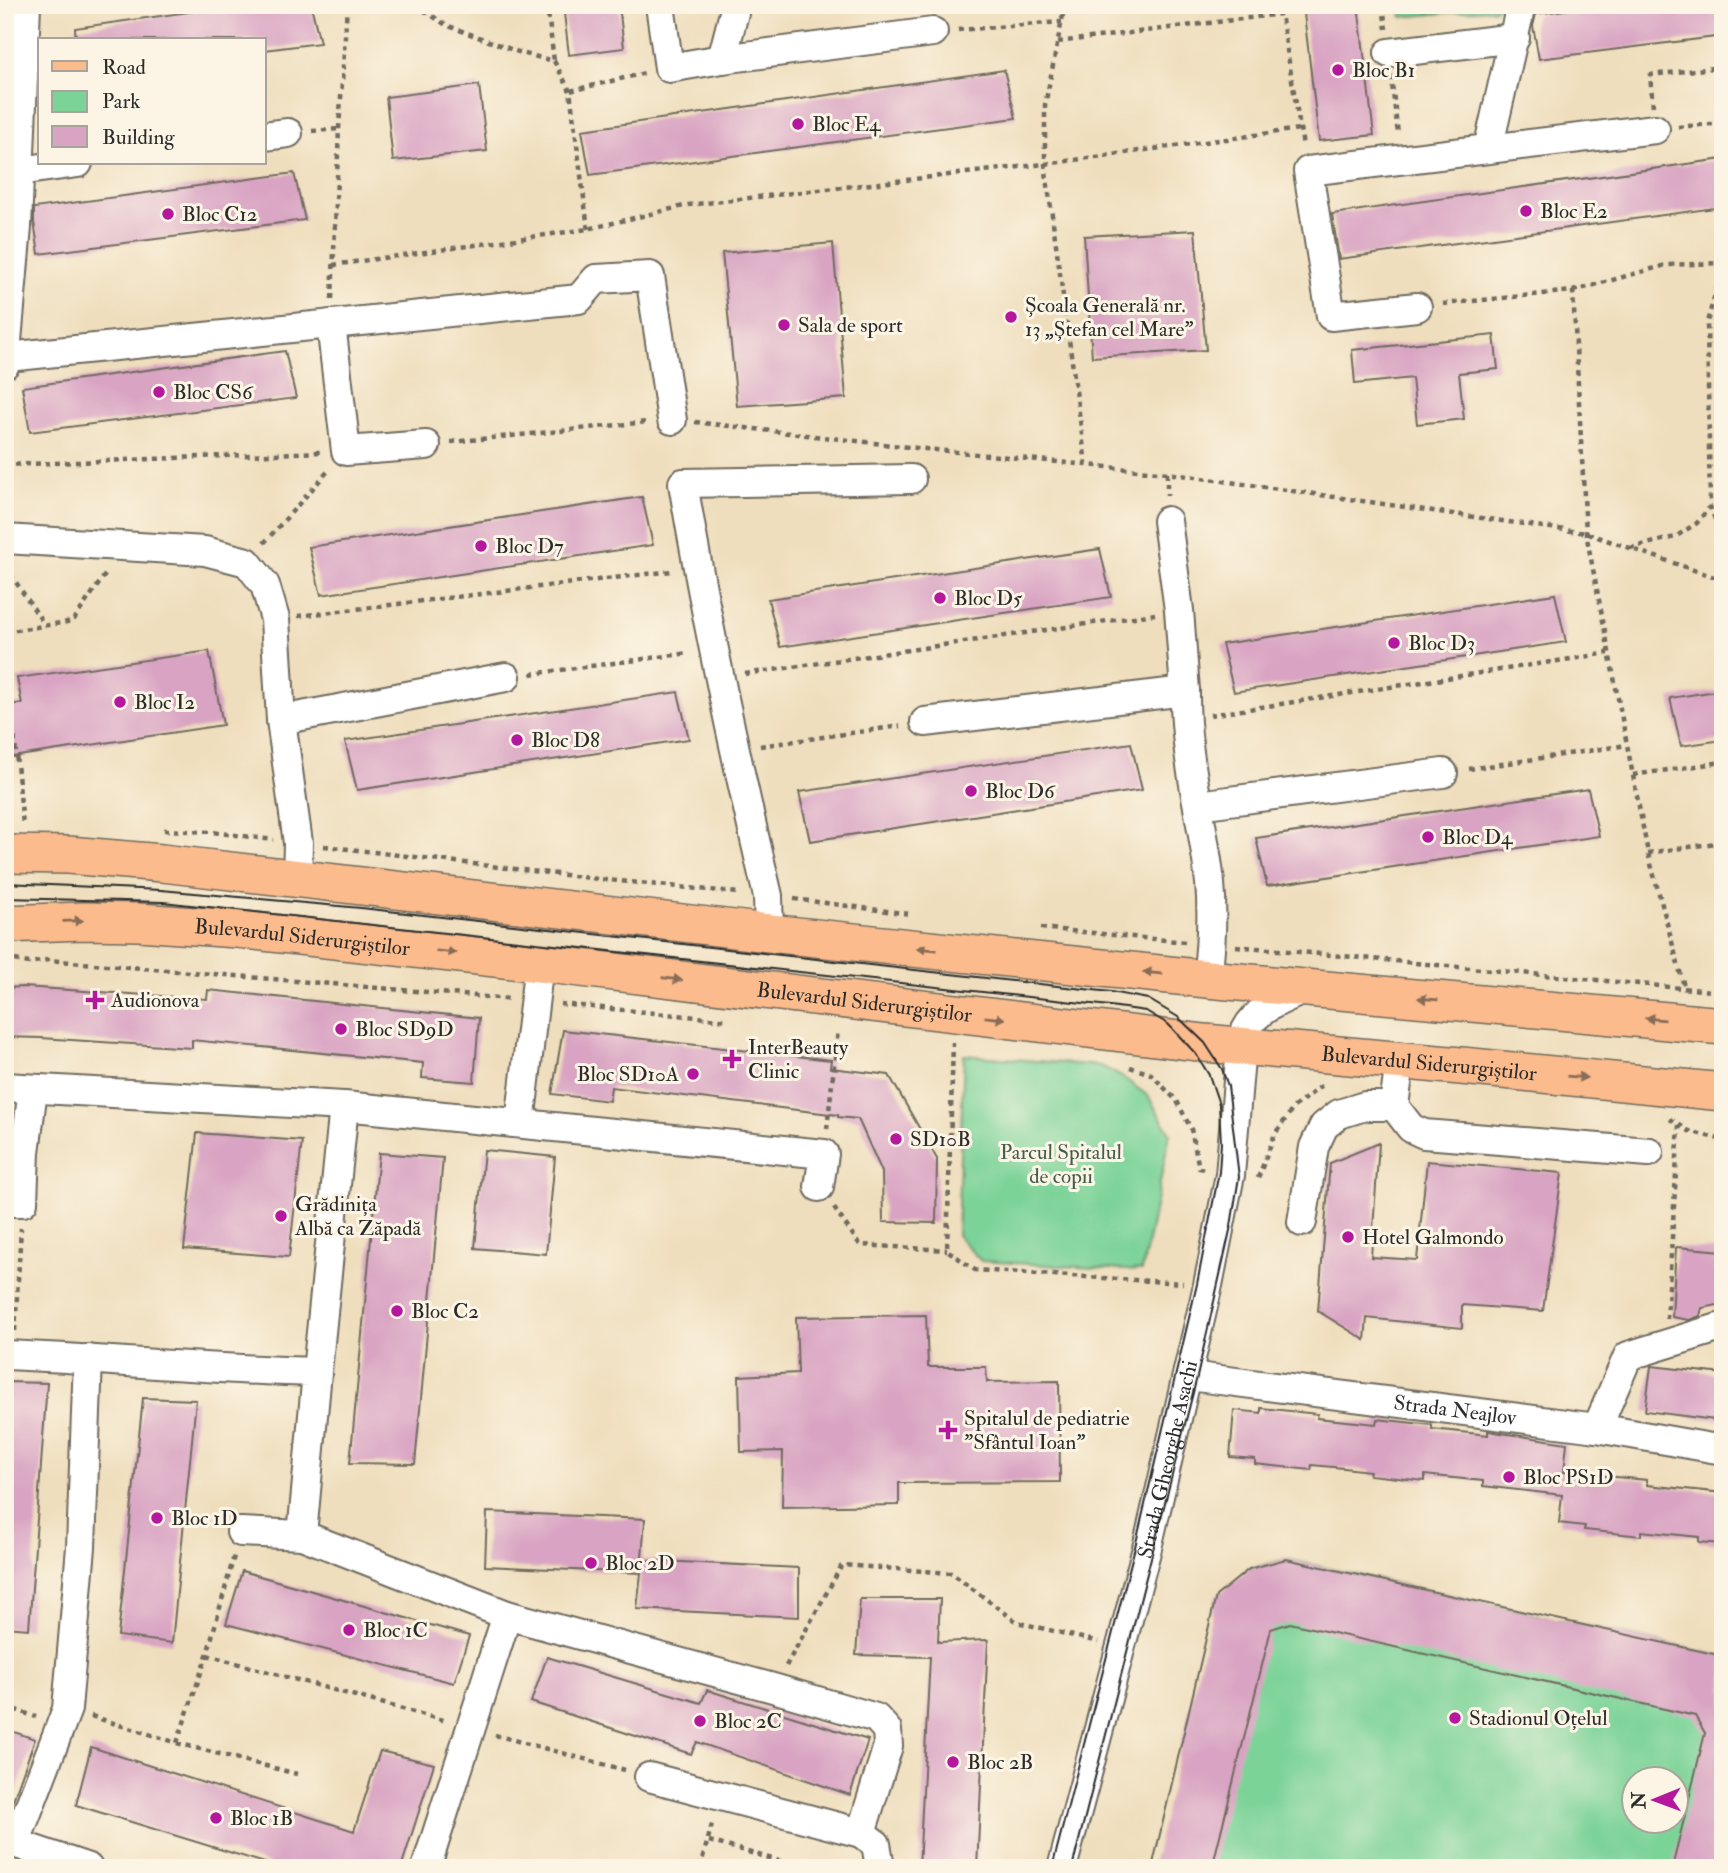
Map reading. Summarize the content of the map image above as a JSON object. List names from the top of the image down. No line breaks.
{"streets":{"main road":["Bulevardul Siderurgiștilor"],"street":["Strada Neajlov","Strada Gheorghe Asachi"]},"crossings":[["Bulevardul Siderurgiștilor","Strada Gheorghe Asachi"],["Strada Neajlov","Strada Gheorghe Asachi"]],"parks":["Parcul Spitalul de copii"],"places":{"other":["Bloc B1","Bloc E4","Bloc E2","Bloc C12","Școala Generală nr. 13 „Ștefan cel Mare”","Sala de sport","Bloc CS6","Bloc D7","Bloc D5","Bloc D3","Bloc I2","Bloc D8","Bloc D6","Bloc D4","Bloc SD9D","Bloc SD10A","SD10B","Grădinița Albă ca Zăpadă","Hotel Galmondo","Bloc C2","Bloc PS1D","Bloc 1D","Bloc 2D","Bloc 1C","Stadionul Oțelul","Bloc 2C","Bloc 2B","Bloc 1B"],"health":["Audionova","InterBeauty Clinic","Spitalul de pediatrie \"Sfântul Ioan\""]},"legend":["Road","Park","Building"],"north":"left"}
